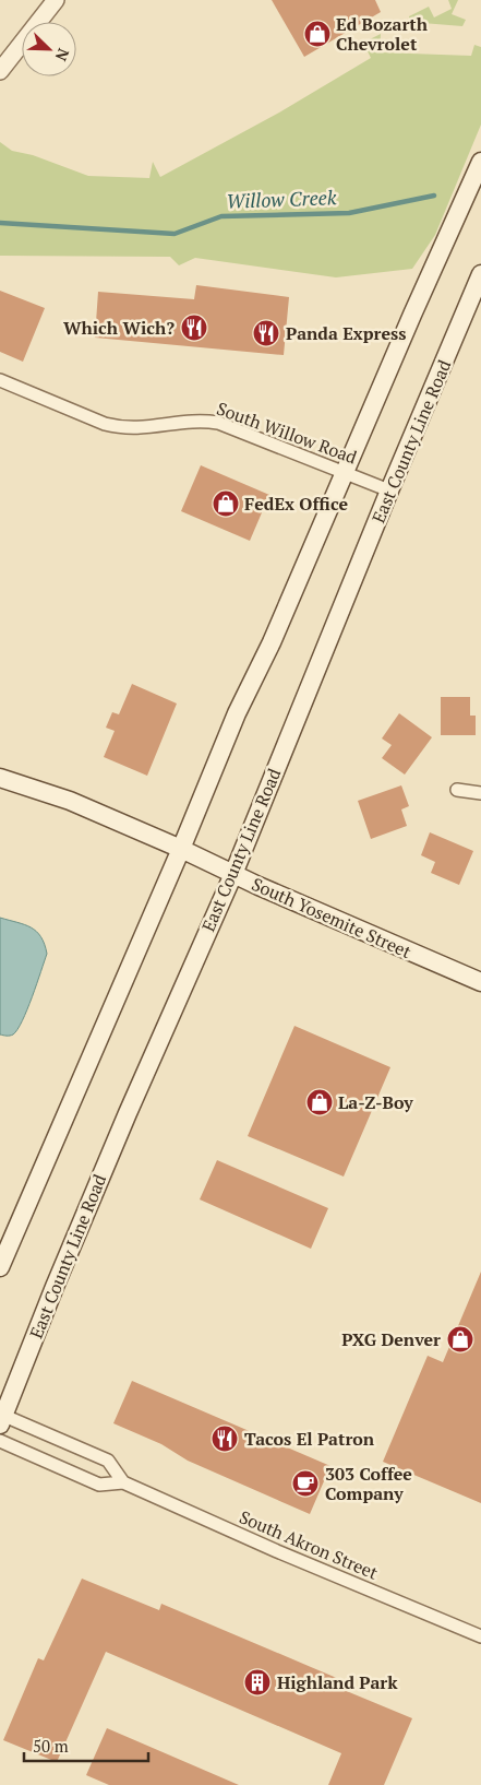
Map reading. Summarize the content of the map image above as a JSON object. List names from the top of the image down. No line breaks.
{"streets":{"main road":["East County Line Road","South Yosemite Street"],"street":["South Willow Road","South Akron Street"]},"crossings":[["South Willow Road","East County Line Road"],["East County Line Road","South Yosemite Street"],["East County Line Road","South Akron Street"]],"water":["Willow Creek"],"places":{"shop":["Ed Bozarth Chevrolet","FedEx Office","La-Z-Boy","PXG Denver"],"restaurant":["Which Wich?","Panda Express","Tacos El Patron"],"cafe":["303 Coffee Company"],"building":["Highland Park"]},"scale_bar":"50 m","north":"bottom right"}
